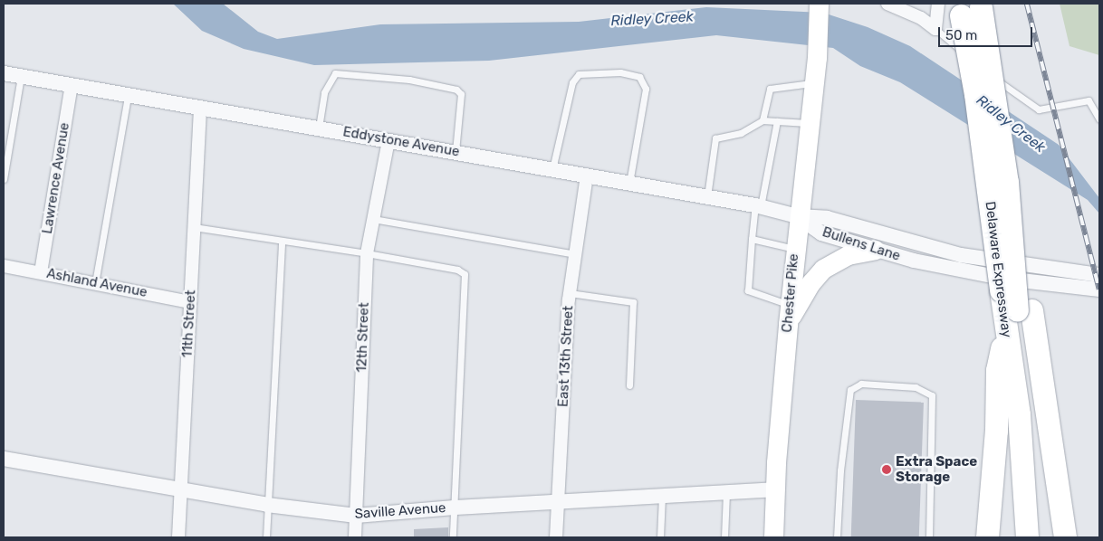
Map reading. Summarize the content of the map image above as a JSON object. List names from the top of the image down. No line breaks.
{"streets":{"highway":["Delaware Expressway"],"main road":["Chester Pike"],"street":["Eddystone Avenue","Lawrence Avenue","Bullens Lane","Ashland Avenue","11th Street","12th Street","East 13th Street","Saville Avenue"]},"crossings":[["Eddystone Avenue","Lawrence Avenue"],["Eddystone Avenue","Bullens Lane"],["Eddystone Avenue","Chester Pike"],["Eddystone Avenue","11th Street"],["Eddystone Avenue","12th Street"],["Eddystone Avenue","East 13th Street"],["Lawrence Avenue","Ashland Avenue"],["Bullens Lane","Chester Pike"],["Ashland Avenue","11th Street"],["Chester Pike","Saville Avenue"],["11th Street","Saville Avenue"],["12th Street","Saville Avenue"],["East 13th Street","Saville Avenue"]],"water":["Ridley Creek"],"places":["Extra Space Storage"],"scale_bar":"50 m"}
